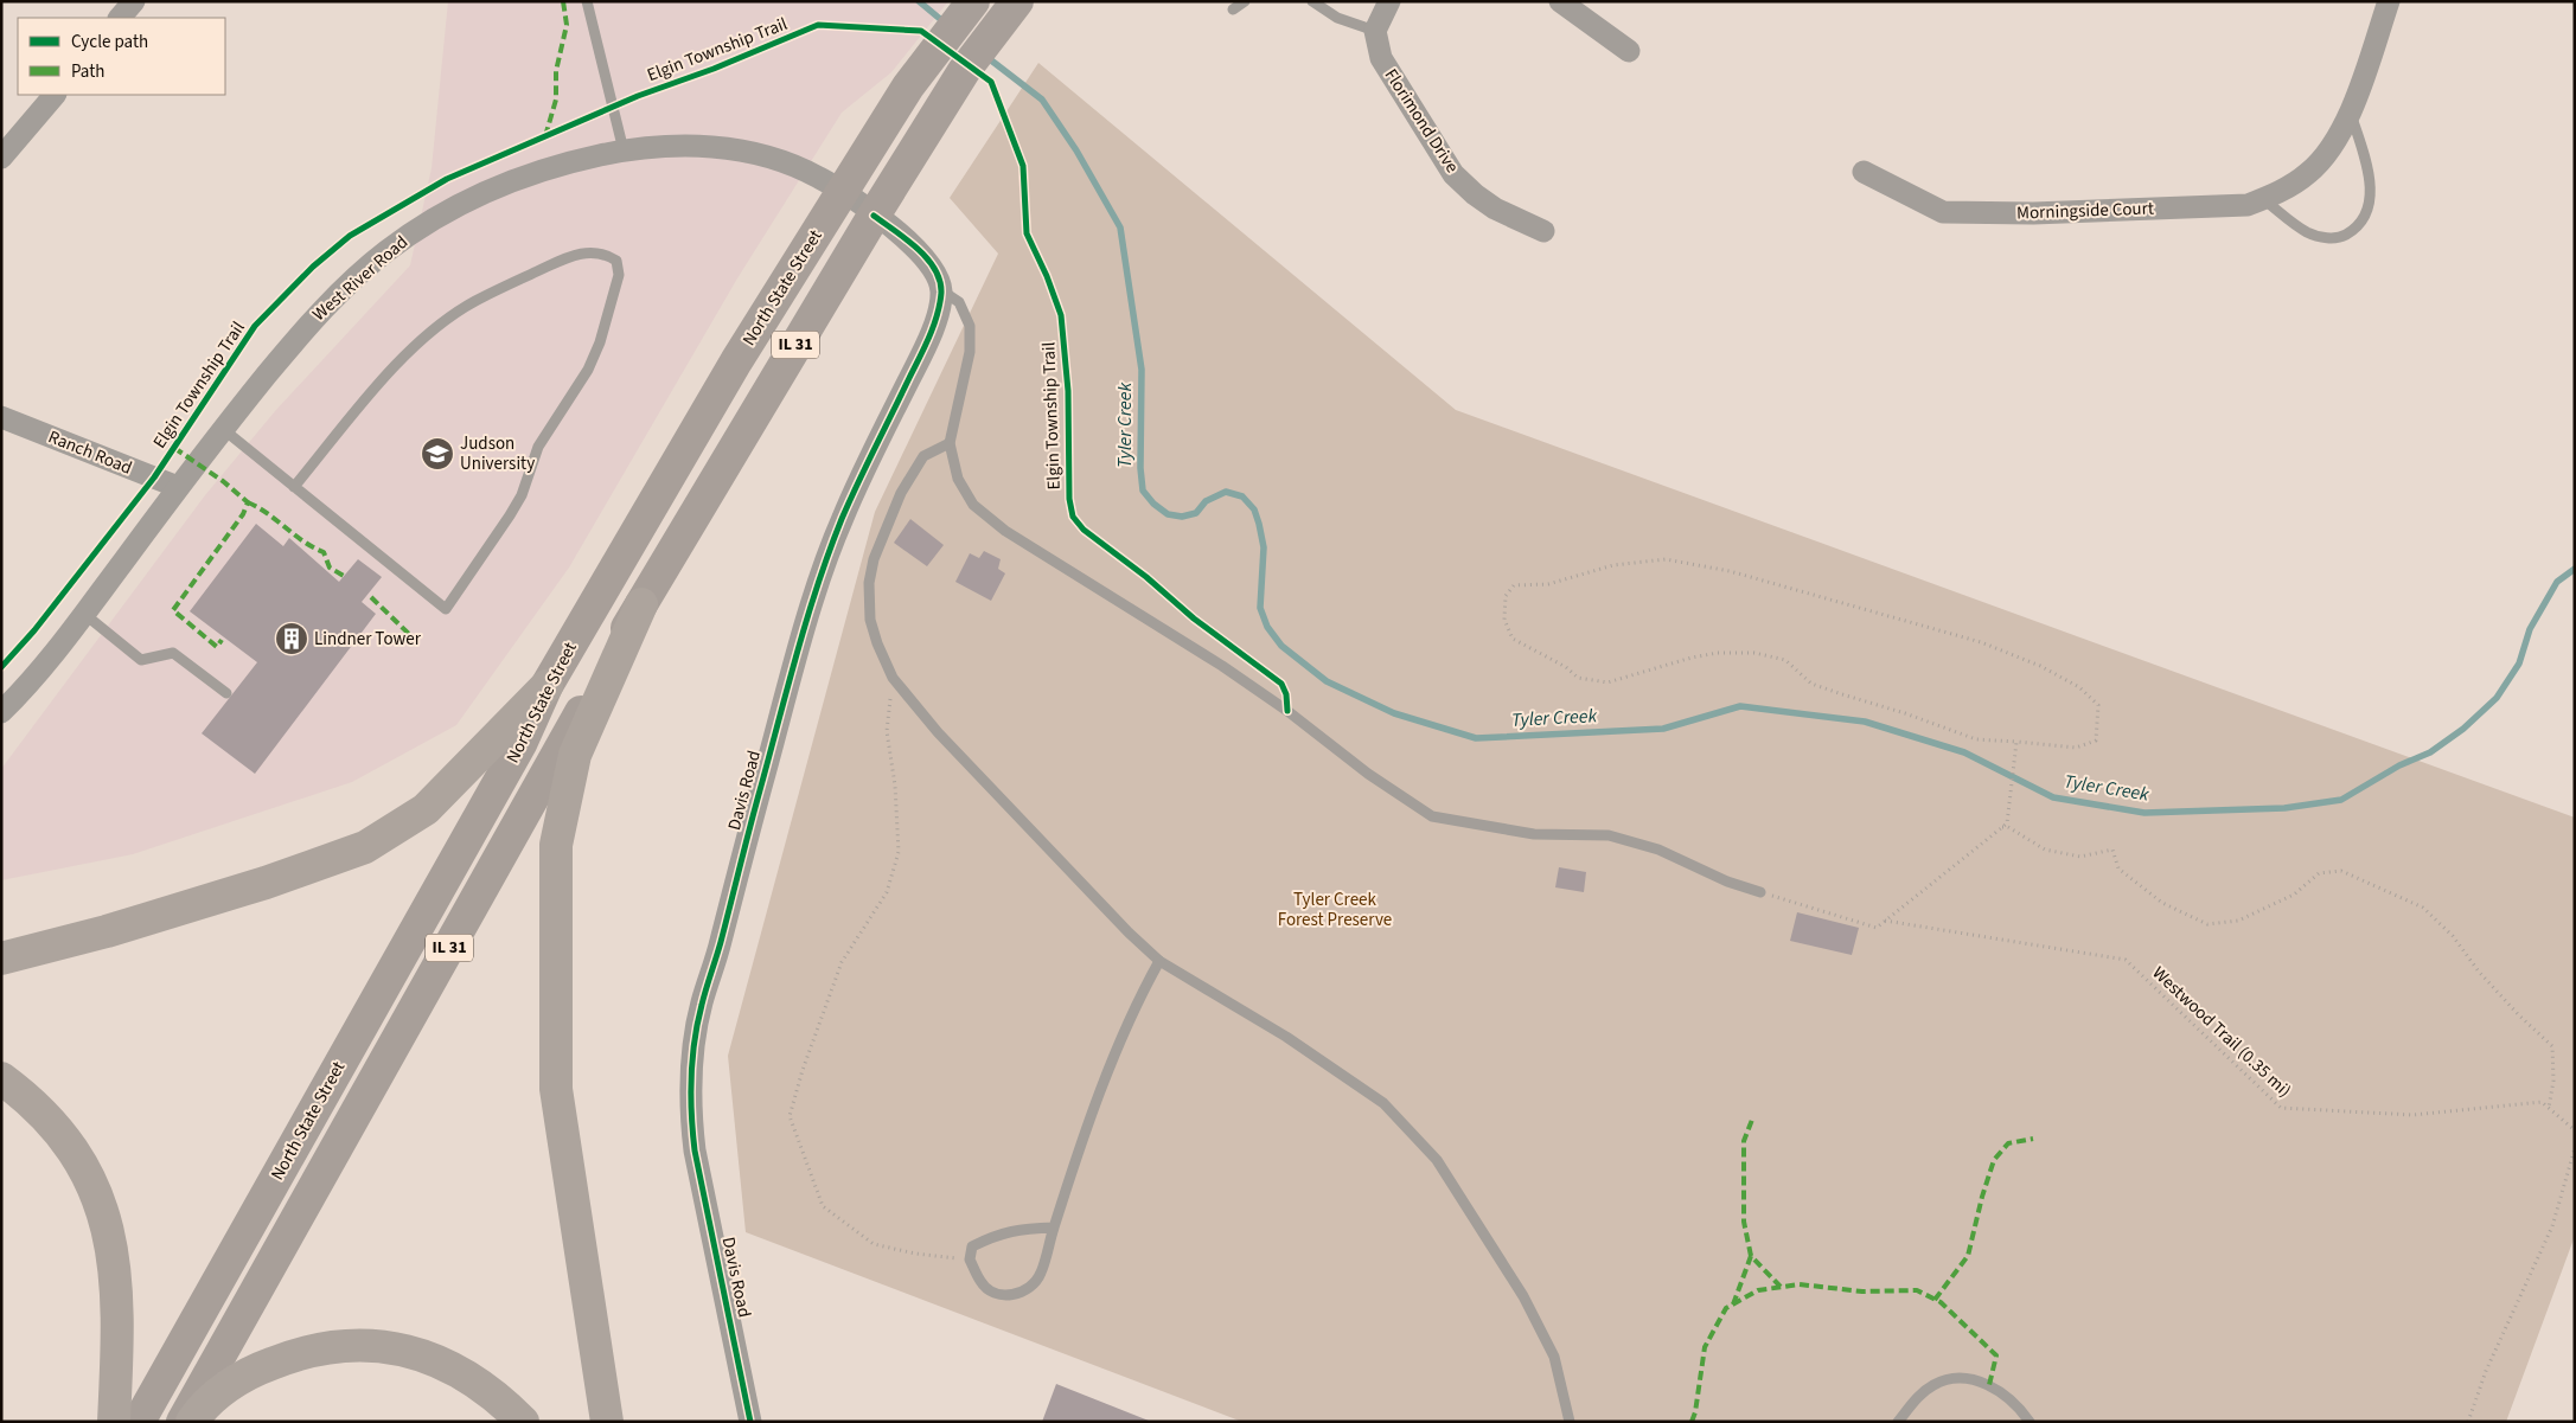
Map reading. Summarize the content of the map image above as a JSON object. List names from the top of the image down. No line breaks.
{"streets":{"main road":["North State Street","IL 31"],"street":["Florimond Drive","Morningside Court","West River Road","Ranch Road","Davis Road"],"path":["Westwood Trail (0.35 mi)"],"cycle path":["Elgin Township Trail"]},"crossings":[["West River Road","North State Street"],["West River Road","Ranch Road"]],"water":["Tyler Creek"],"parks":["Tyler Creek Forest Preserve"],"places":{"school or university":["Judson University"],"building":["Lindner Tower"]},"legend":["Cycle path","Path"]}
